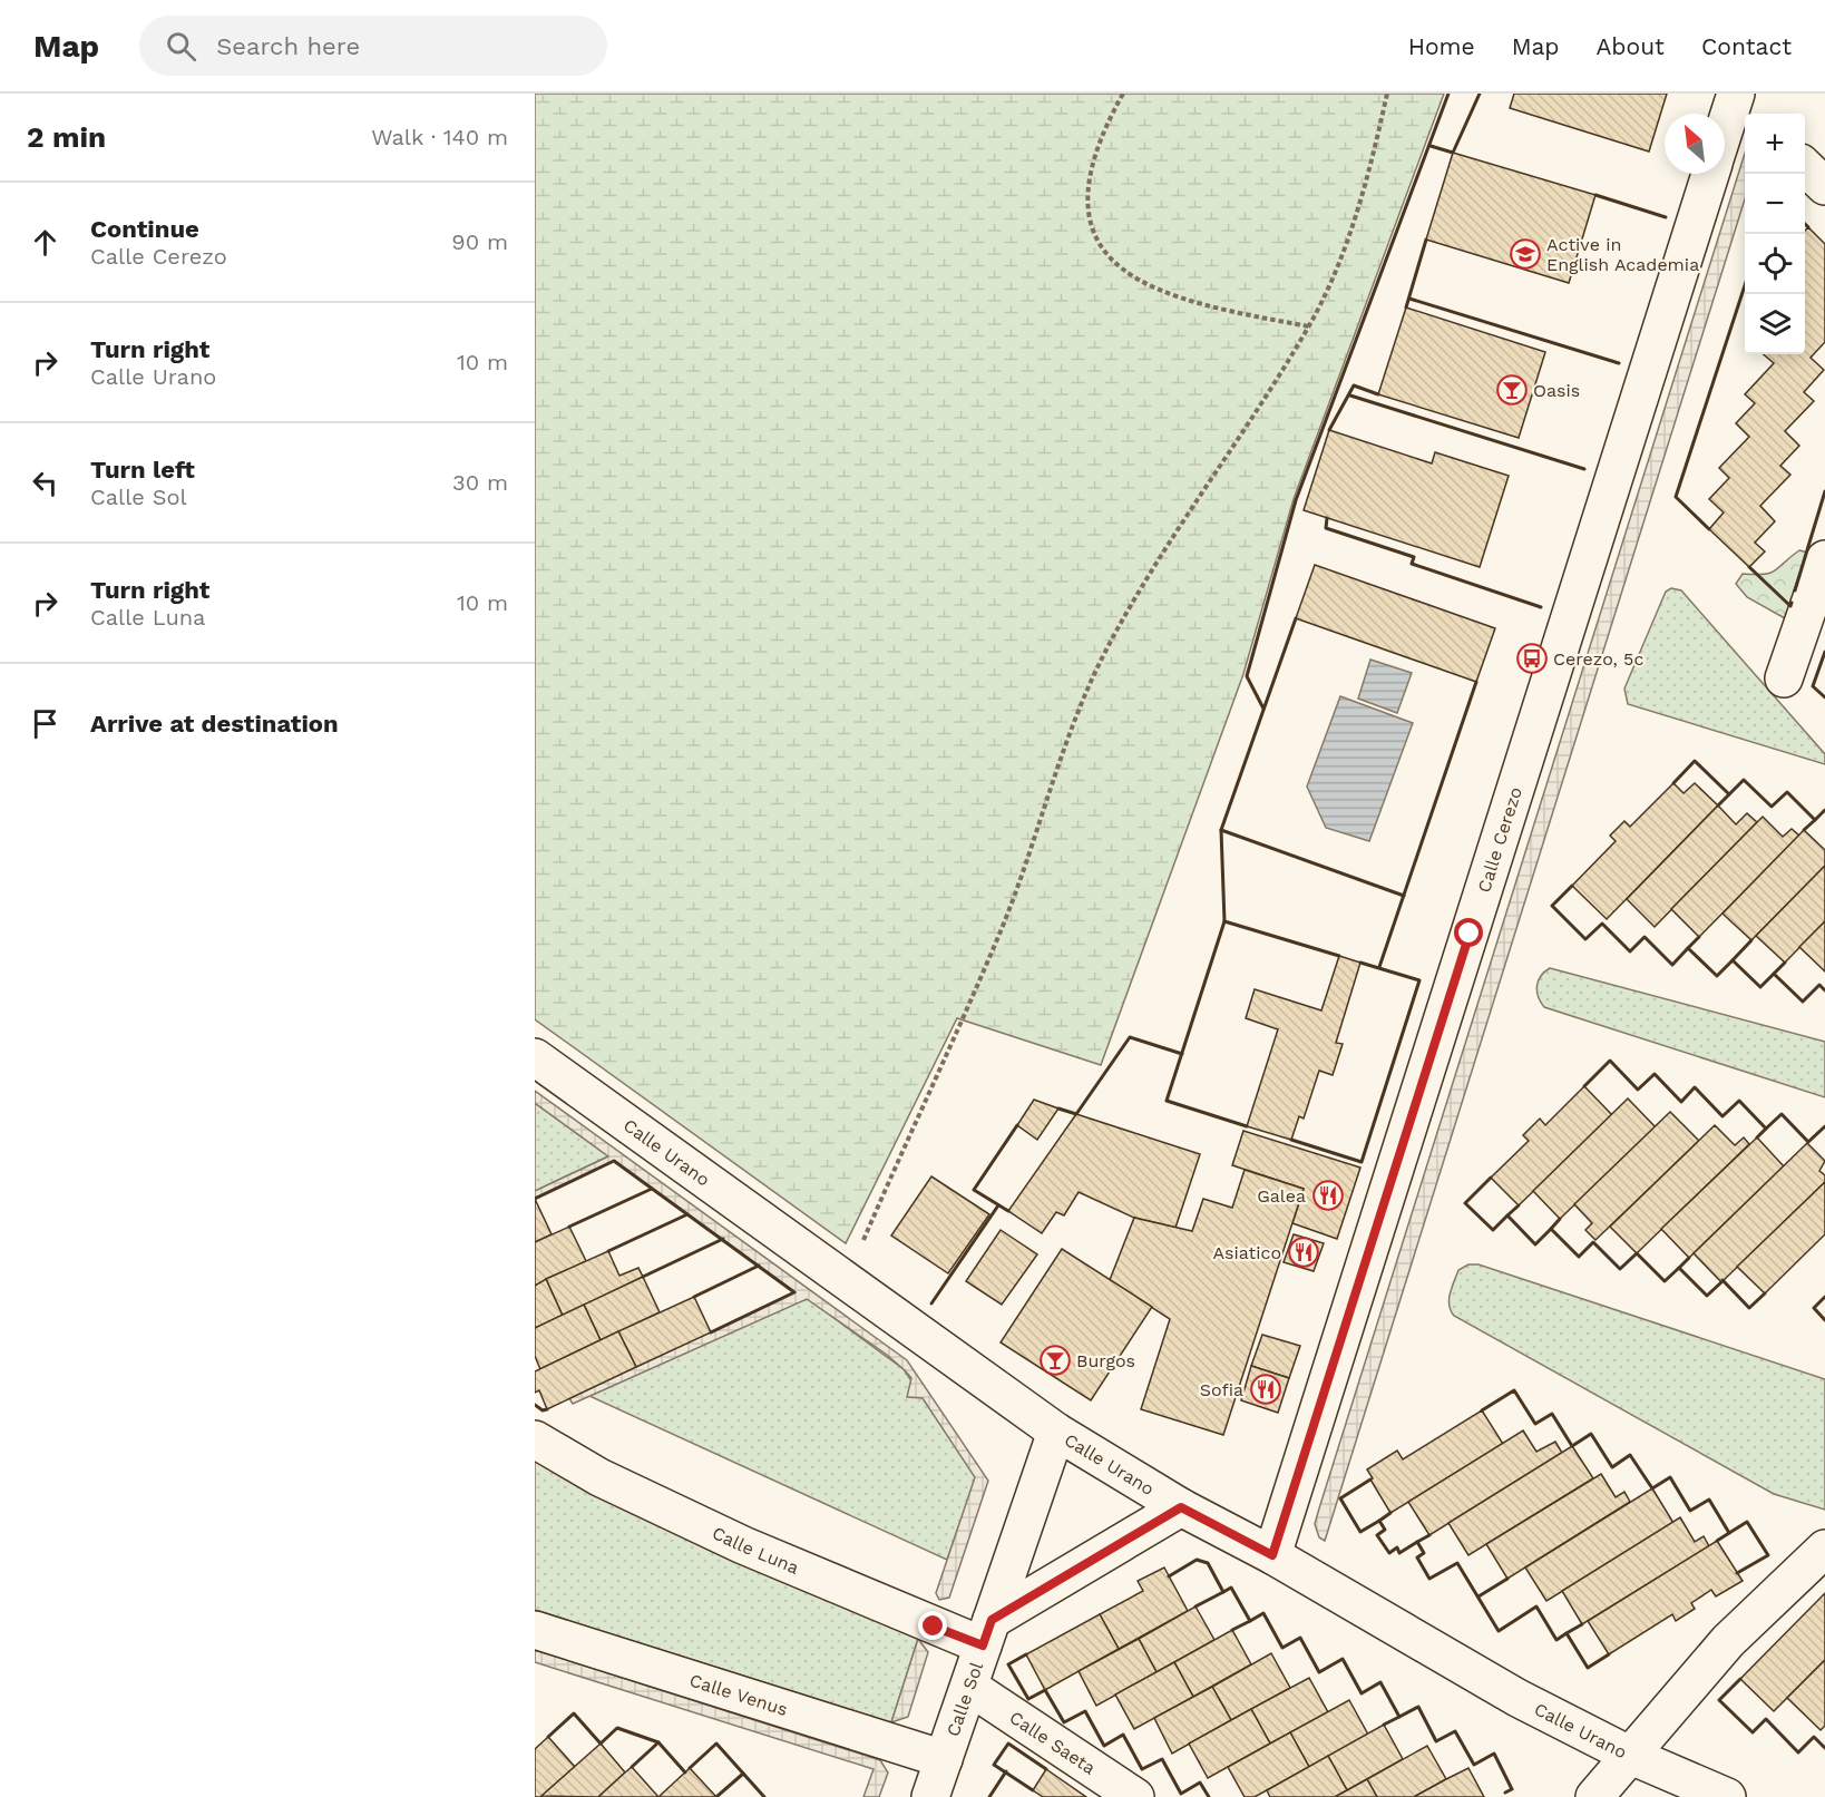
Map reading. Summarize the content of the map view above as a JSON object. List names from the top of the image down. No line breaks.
{"streets":{"street":["Calle Cerezo","Calle Urano","Calle Luna","Calle Venus","Calle Sol","Calle Saeta"]},"crossings":[["Calle Cerezo","Calle Urano"],["Calle Urano","Calle Sol"],["Calle Luna","Calle Sol"],["Calle Venus","Calle Sol"],["Calle Sol","Calle Saeta"]],"places":{"school or university":["Active in English Academia"],"bar":["Oasis","Burgos"],"bus stop":["Cerezo, 5c"],"restaurant":["Galea","Asiatico","Sofia"]},"north":"top left","page":{"header":"Map","search":"Search here","nav":["Home","Map","About","Contact"],"heading":["2 min","Walk · 140 m"],"map_buttons":["+","−"],"list":[["Continue","Calle Cerezo","90 m"],["Turn right","Calle Urano","10 m"],["Turn left","Calle Sol","30 m"],["Turn right","Calle Luna","10 m"],"Arrive at destination"]}}
